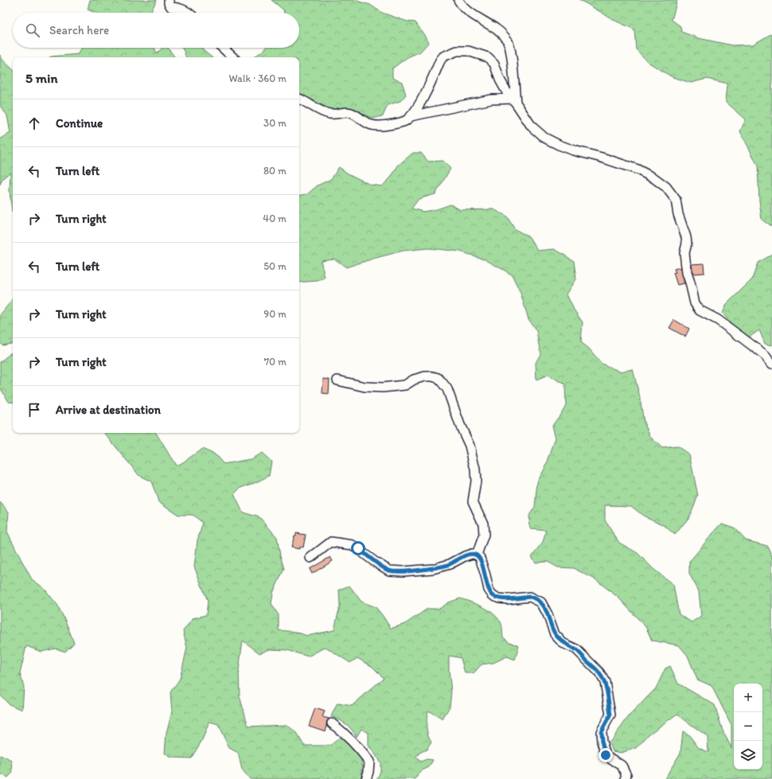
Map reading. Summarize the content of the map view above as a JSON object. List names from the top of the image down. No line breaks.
{"page":{"search":"Search here","heading":["5 min","Walk · 360 m"],"list":[["Continue","30 m"],["Turn left","80 m"],["Turn right","40 m"],["Turn left","50 m"],["Turn right","90 m"],["Turn right","70 m"],"Arrive at destination"],"map_buttons":["+","−"]}}
